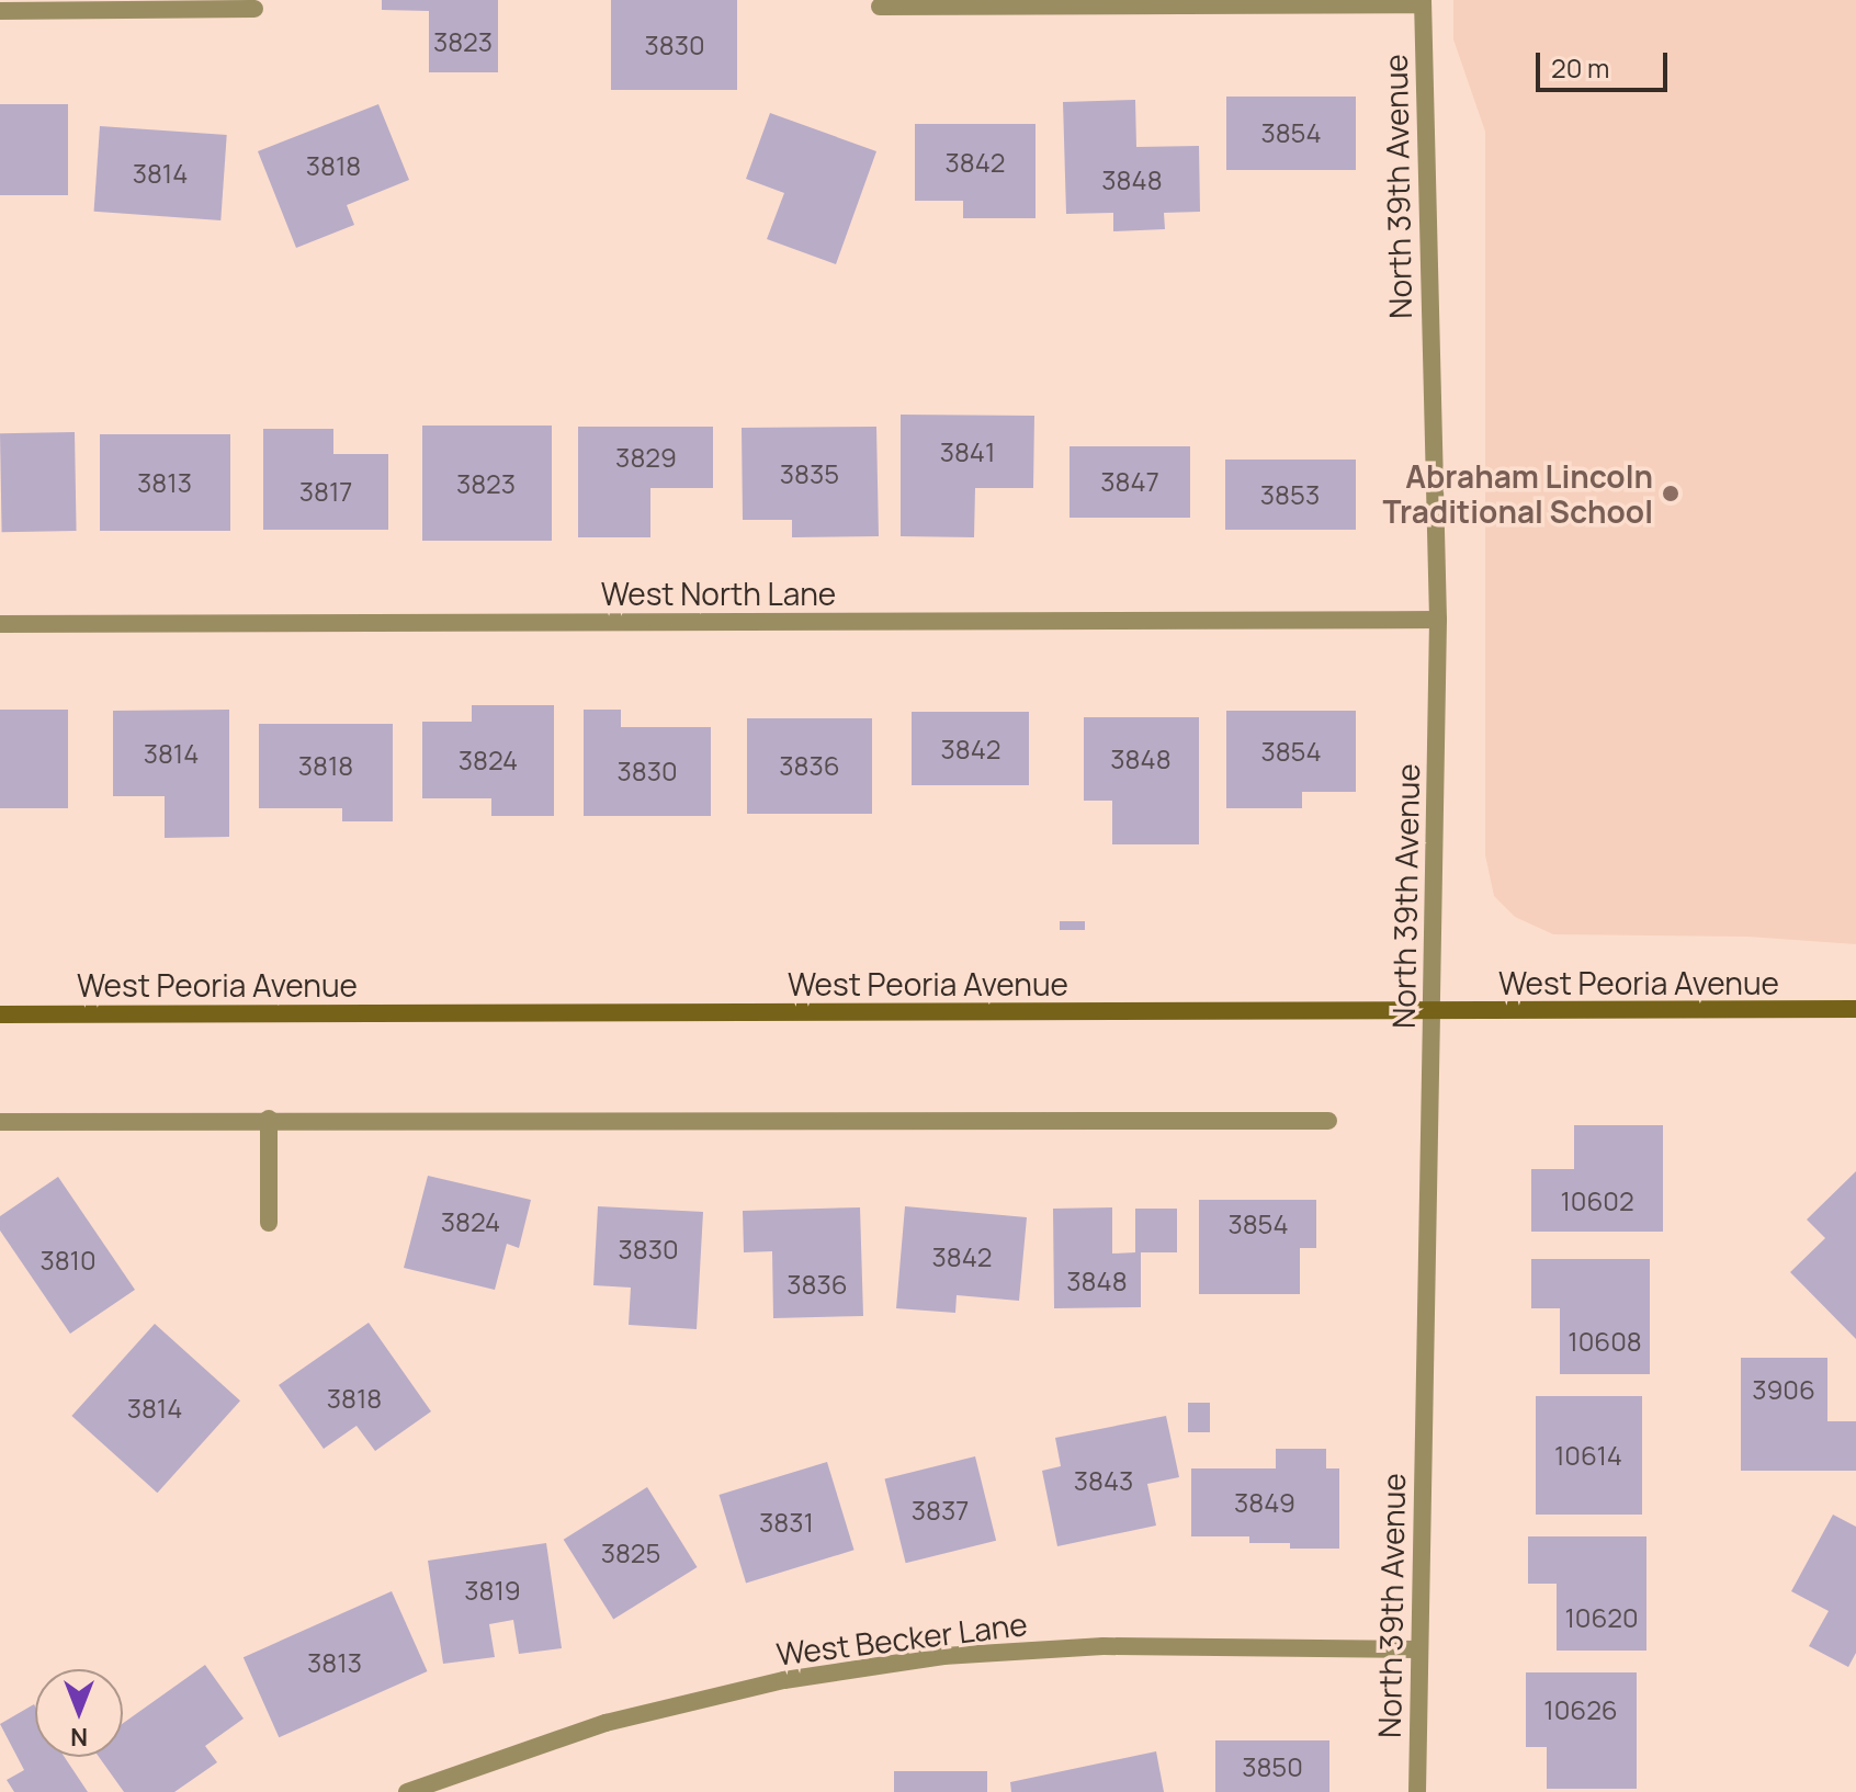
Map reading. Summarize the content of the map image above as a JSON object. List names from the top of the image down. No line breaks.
{"streets":{"main road":["West Peoria Avenue"],"street":["North 39th Avenue","West North Lane","West Becker Lane"]},"crossings":[["North 39th Avenue","West North Lane"],["North 39th Avenue","West Peoria Avenue"],["North 39th Avenue","West Becker Lane"]],"places":["Abraham Lincoln Traditional School"],"house_numbers":["3823","3830","3854","3842","3818","3814","3848","3841","3829","3835","3847","3813","3823","3817","3853","3842","3854","3814","3848","3824","3818","3836","3830","10602","3824","3854","3830","3842","3810","3848","3836","10608","3906","3818","3814","10614","3843","3849","3837","3831","3825","3819","10620","3813","10626","3850"],"scale_bar":"20 m","north":"bottom"}
